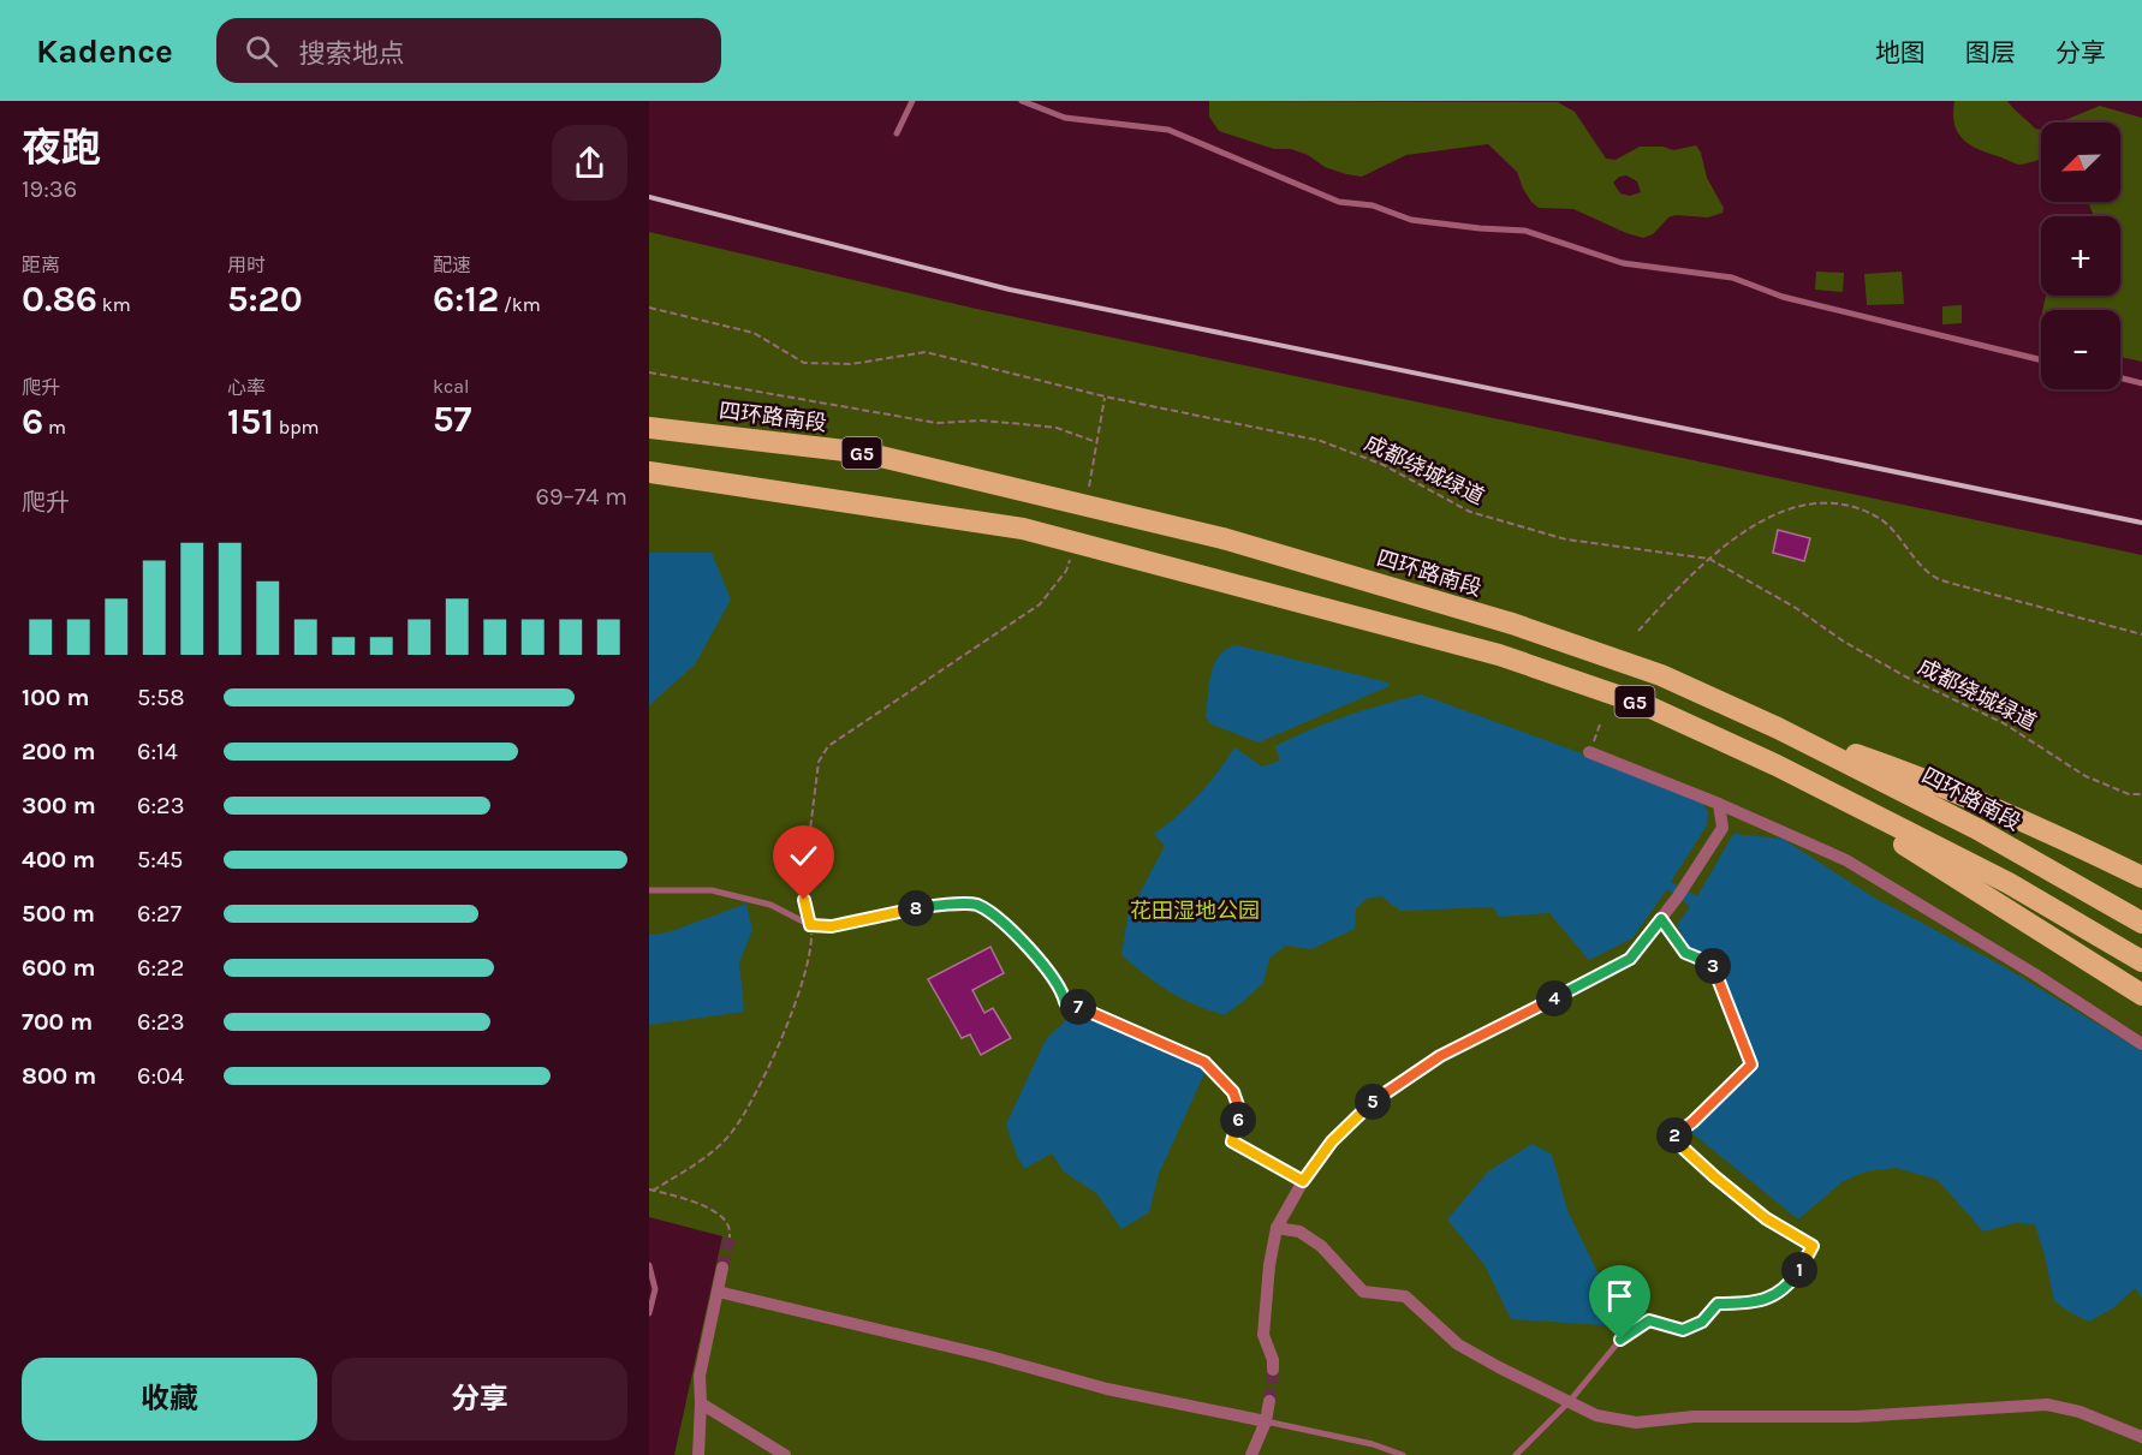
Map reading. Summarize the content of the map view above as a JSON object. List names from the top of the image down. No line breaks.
{"streets":{"highway":["四环路南段","G5"],"path":["成都绕城绿道"]},"parks":["花田湿地公园"],"north":"bottom left","page":{"header":"Kadence","search":"搜索地点","nav":["地图","图层","分享"],"heading":["夜跑","19:36"],"map_buttons":["+","−"],"stats":[["距离","0.86 km"],["用时","5:20"],["配速","6:12 /km"],["爬升","6 m"],["心率","151 bpm"],["kcal","57"]],"chart":["爬升","69–74 m"],"list":[{"name":"100 m","note":"5:58"},{"name":"200 m","note":"6:14"},{"name":"300 m","note":"6:23"},{"name":"400 m","note":"5:45"},{"name":"500 m","note":"6:27"},{"name":"600 m","note":"6:22"},{"name":"700 m","note":"6:23"},{"name":"800 m","note":"6:04"}],"pins":["8","3","4","7","5","6","2","1"],"buttons":["收藏","分享"]}}
